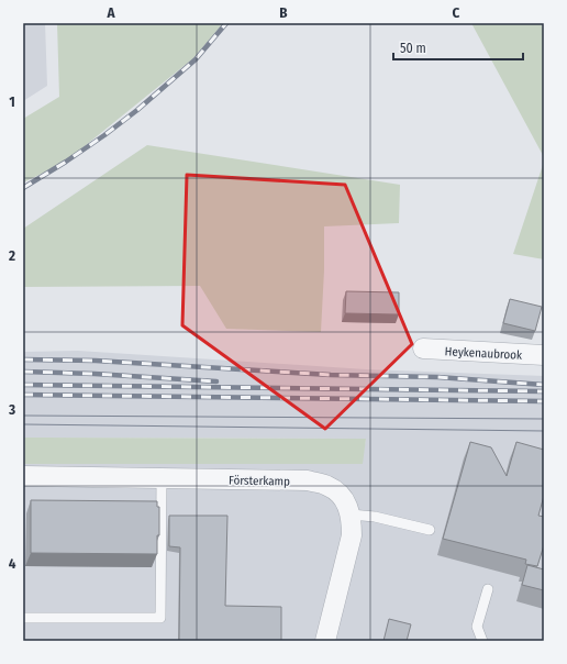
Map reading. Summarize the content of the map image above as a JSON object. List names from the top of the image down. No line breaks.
{"streets":{"street":["Heykenaubrook","Försterkamp"]},"scale_bar":"50 m","grid":{"columns":["A","B","C"],"rows":["1","2","3","4"]}}
